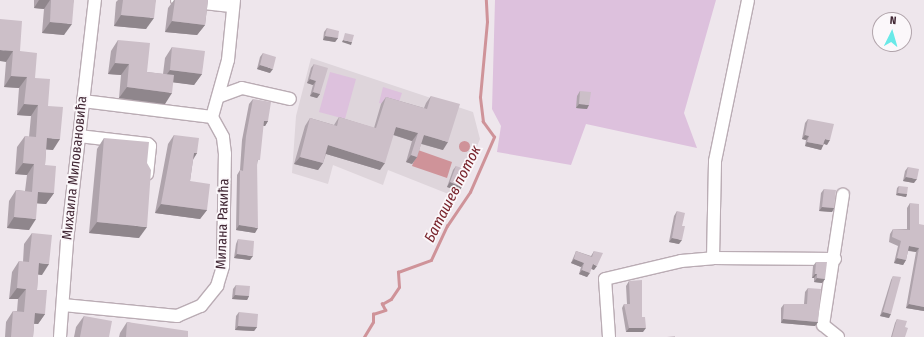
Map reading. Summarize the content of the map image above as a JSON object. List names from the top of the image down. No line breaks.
{"streets":{"street":["Михаила Миловановића","Милана Ракића"]},"crossings":[["Михаила Миловановића","Милана Ракића"]],"water":["Баташев поток"],"north":"top"}
